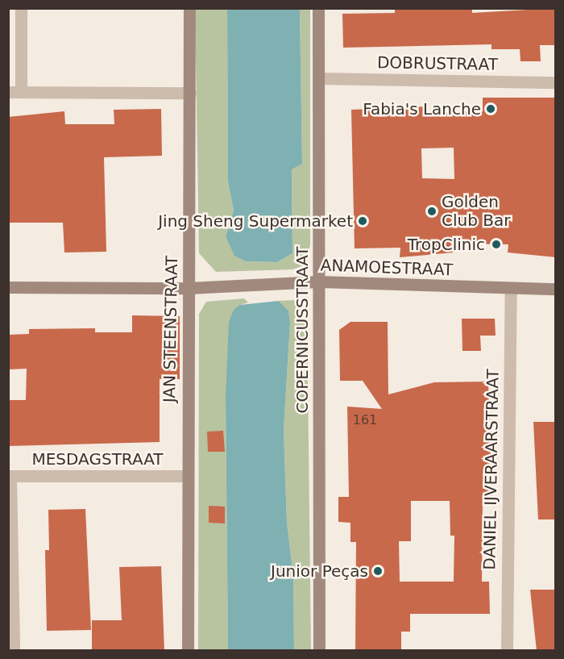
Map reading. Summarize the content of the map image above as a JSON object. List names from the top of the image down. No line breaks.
{"streets":{"street":["DOBRUSTRAAT","ANAMOESTRAAT","JAN STEENSTRAAT","COPERNICUSSTRAAT","MESDAGSTRAAT","DANIEL IJVERAARSTRAAT"]},"crossings":[["DOBRUSTRAAT","COPERNICUSSTRAAT"],["ANAMOESTRAAT","JAN STEENSTRAAT"],["ANAMOESTRAAT","COPERNICUSSTRAAT"],["ANAMOESTRAAT","DANIEL IJVERAARSTRAAT"],["JAN STEENSTRAAT","MESDAGSTRAAT"]],"places":["Fabia's Lanche","Golden Club Bar","Jing Sheng Supermarket","TropClinic","Junior Peças"],"house_numbers":["161"]}
